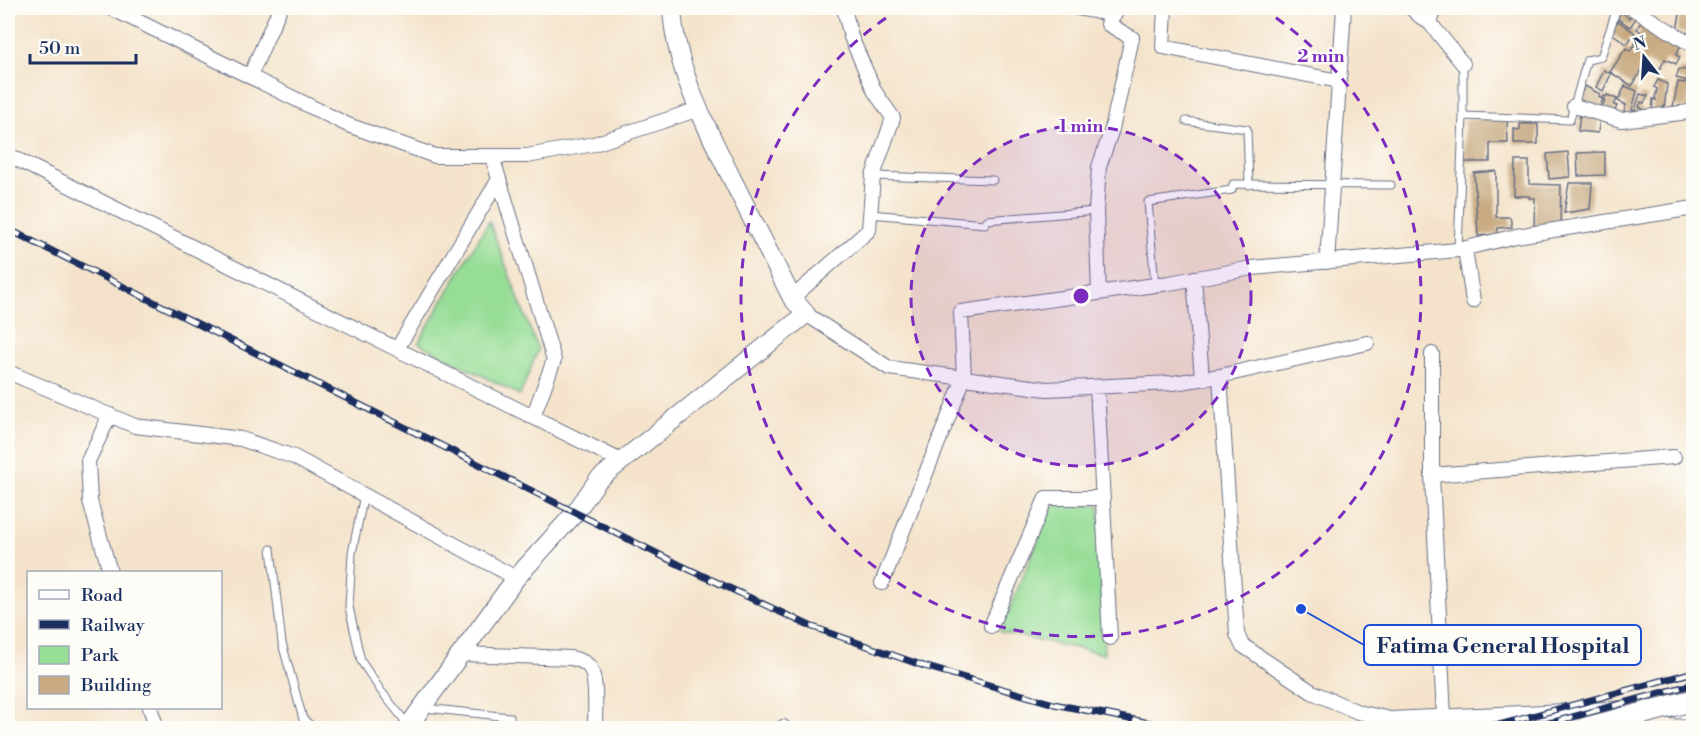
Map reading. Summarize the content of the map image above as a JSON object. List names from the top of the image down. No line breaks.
{"places":["Fatima General Hospital"],"legend":["Road","Railway","Park","Building"],"scale_bar":"50 m","north":"top","rings":["2 min","1 min"]}
